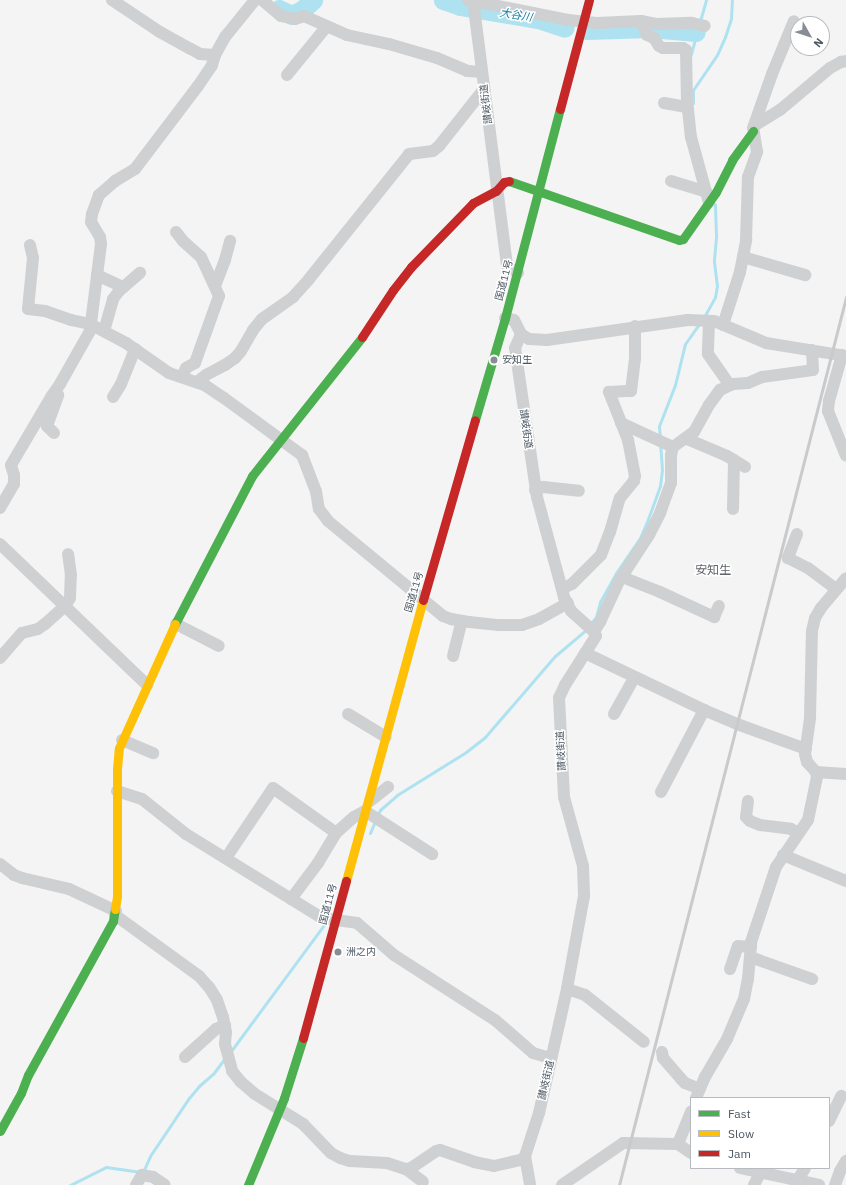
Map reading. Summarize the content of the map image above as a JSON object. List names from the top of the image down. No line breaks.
{"streets":{"main road":["国道11号"],"street":["讃岐街道"]},"crossings":[["讃岐街道","国道11号"]],"districts":["安知生"],"water":["大谷川"],"places":["安知生","洲之内"],"legend":["Fast","Slow","Jam"],"north":"bottom right"}
